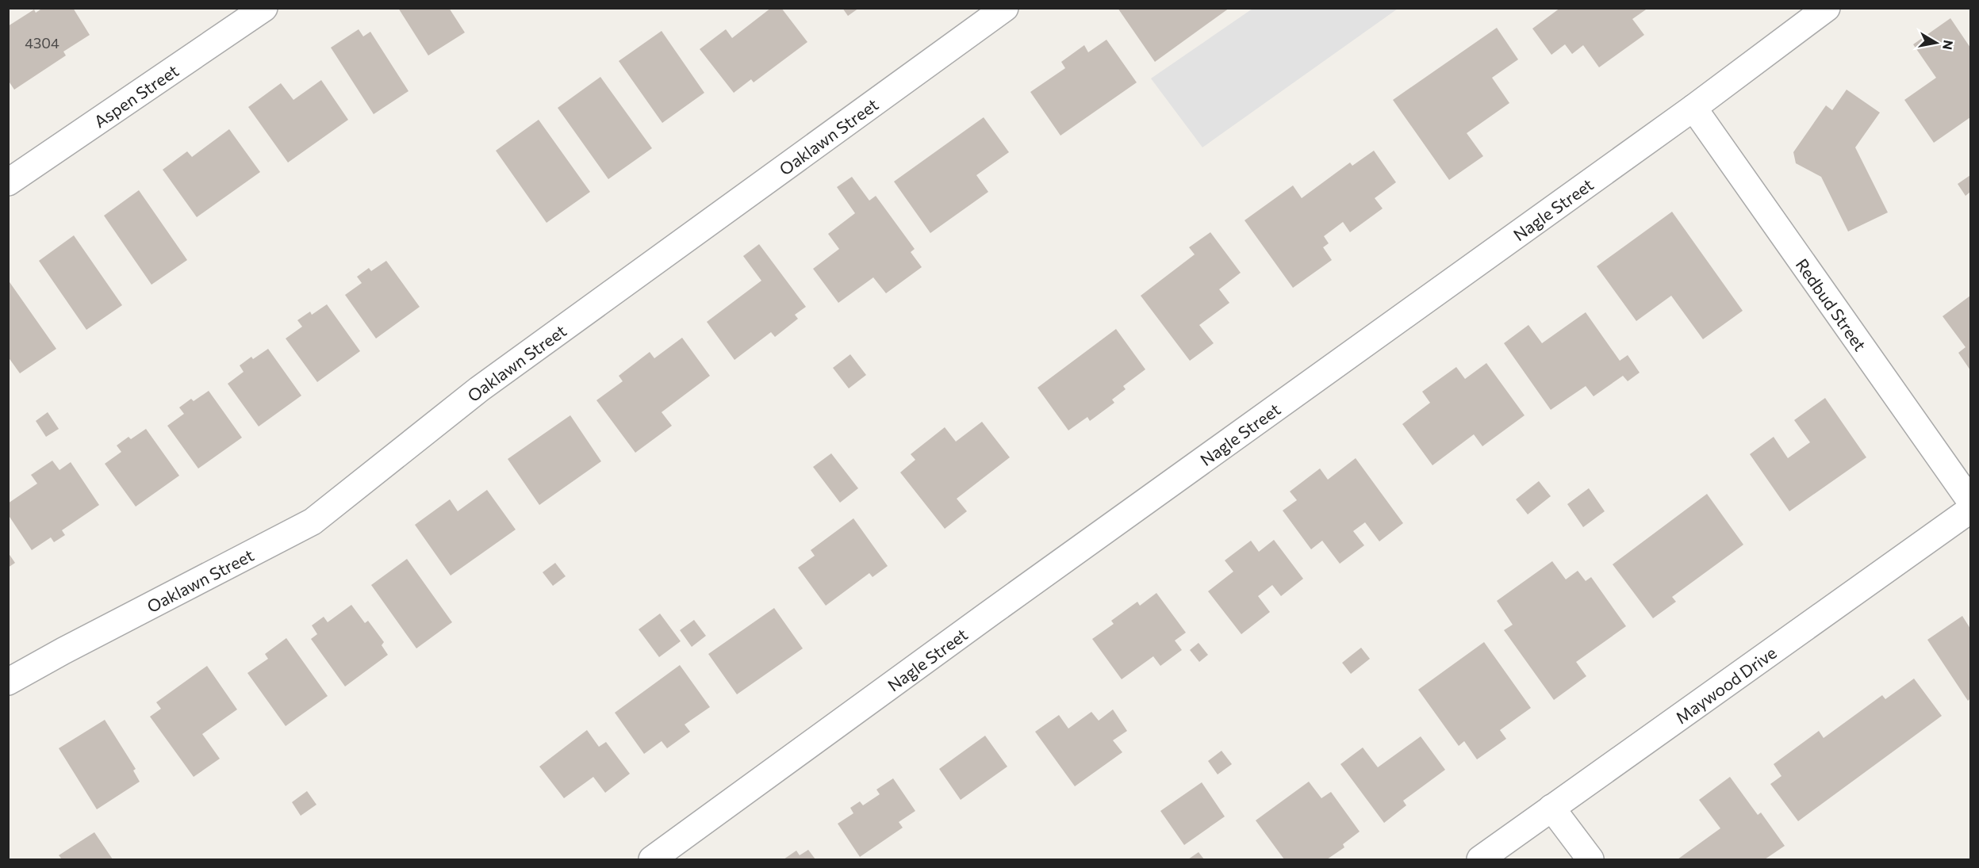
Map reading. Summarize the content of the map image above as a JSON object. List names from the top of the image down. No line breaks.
{"streets":{"street":["Aspen Street","Oaklawn Street","Nagle Street","Redbud Street","Maywood Drive"]},"crossings":[["Nagle Street","Redbud Street"]],"house_numbers":["4304"],"north":"right"}
